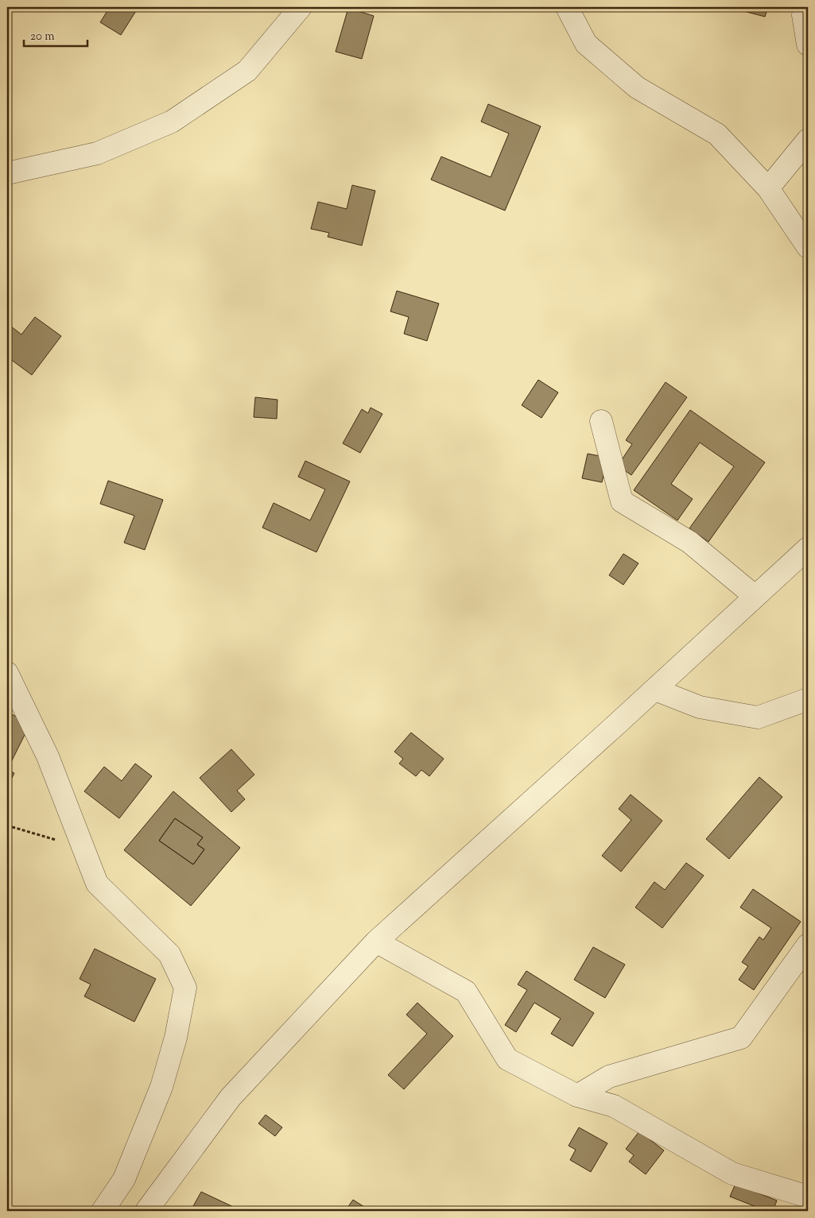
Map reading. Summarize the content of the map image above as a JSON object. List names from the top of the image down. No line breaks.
{"scale_bar":"20 m"}
